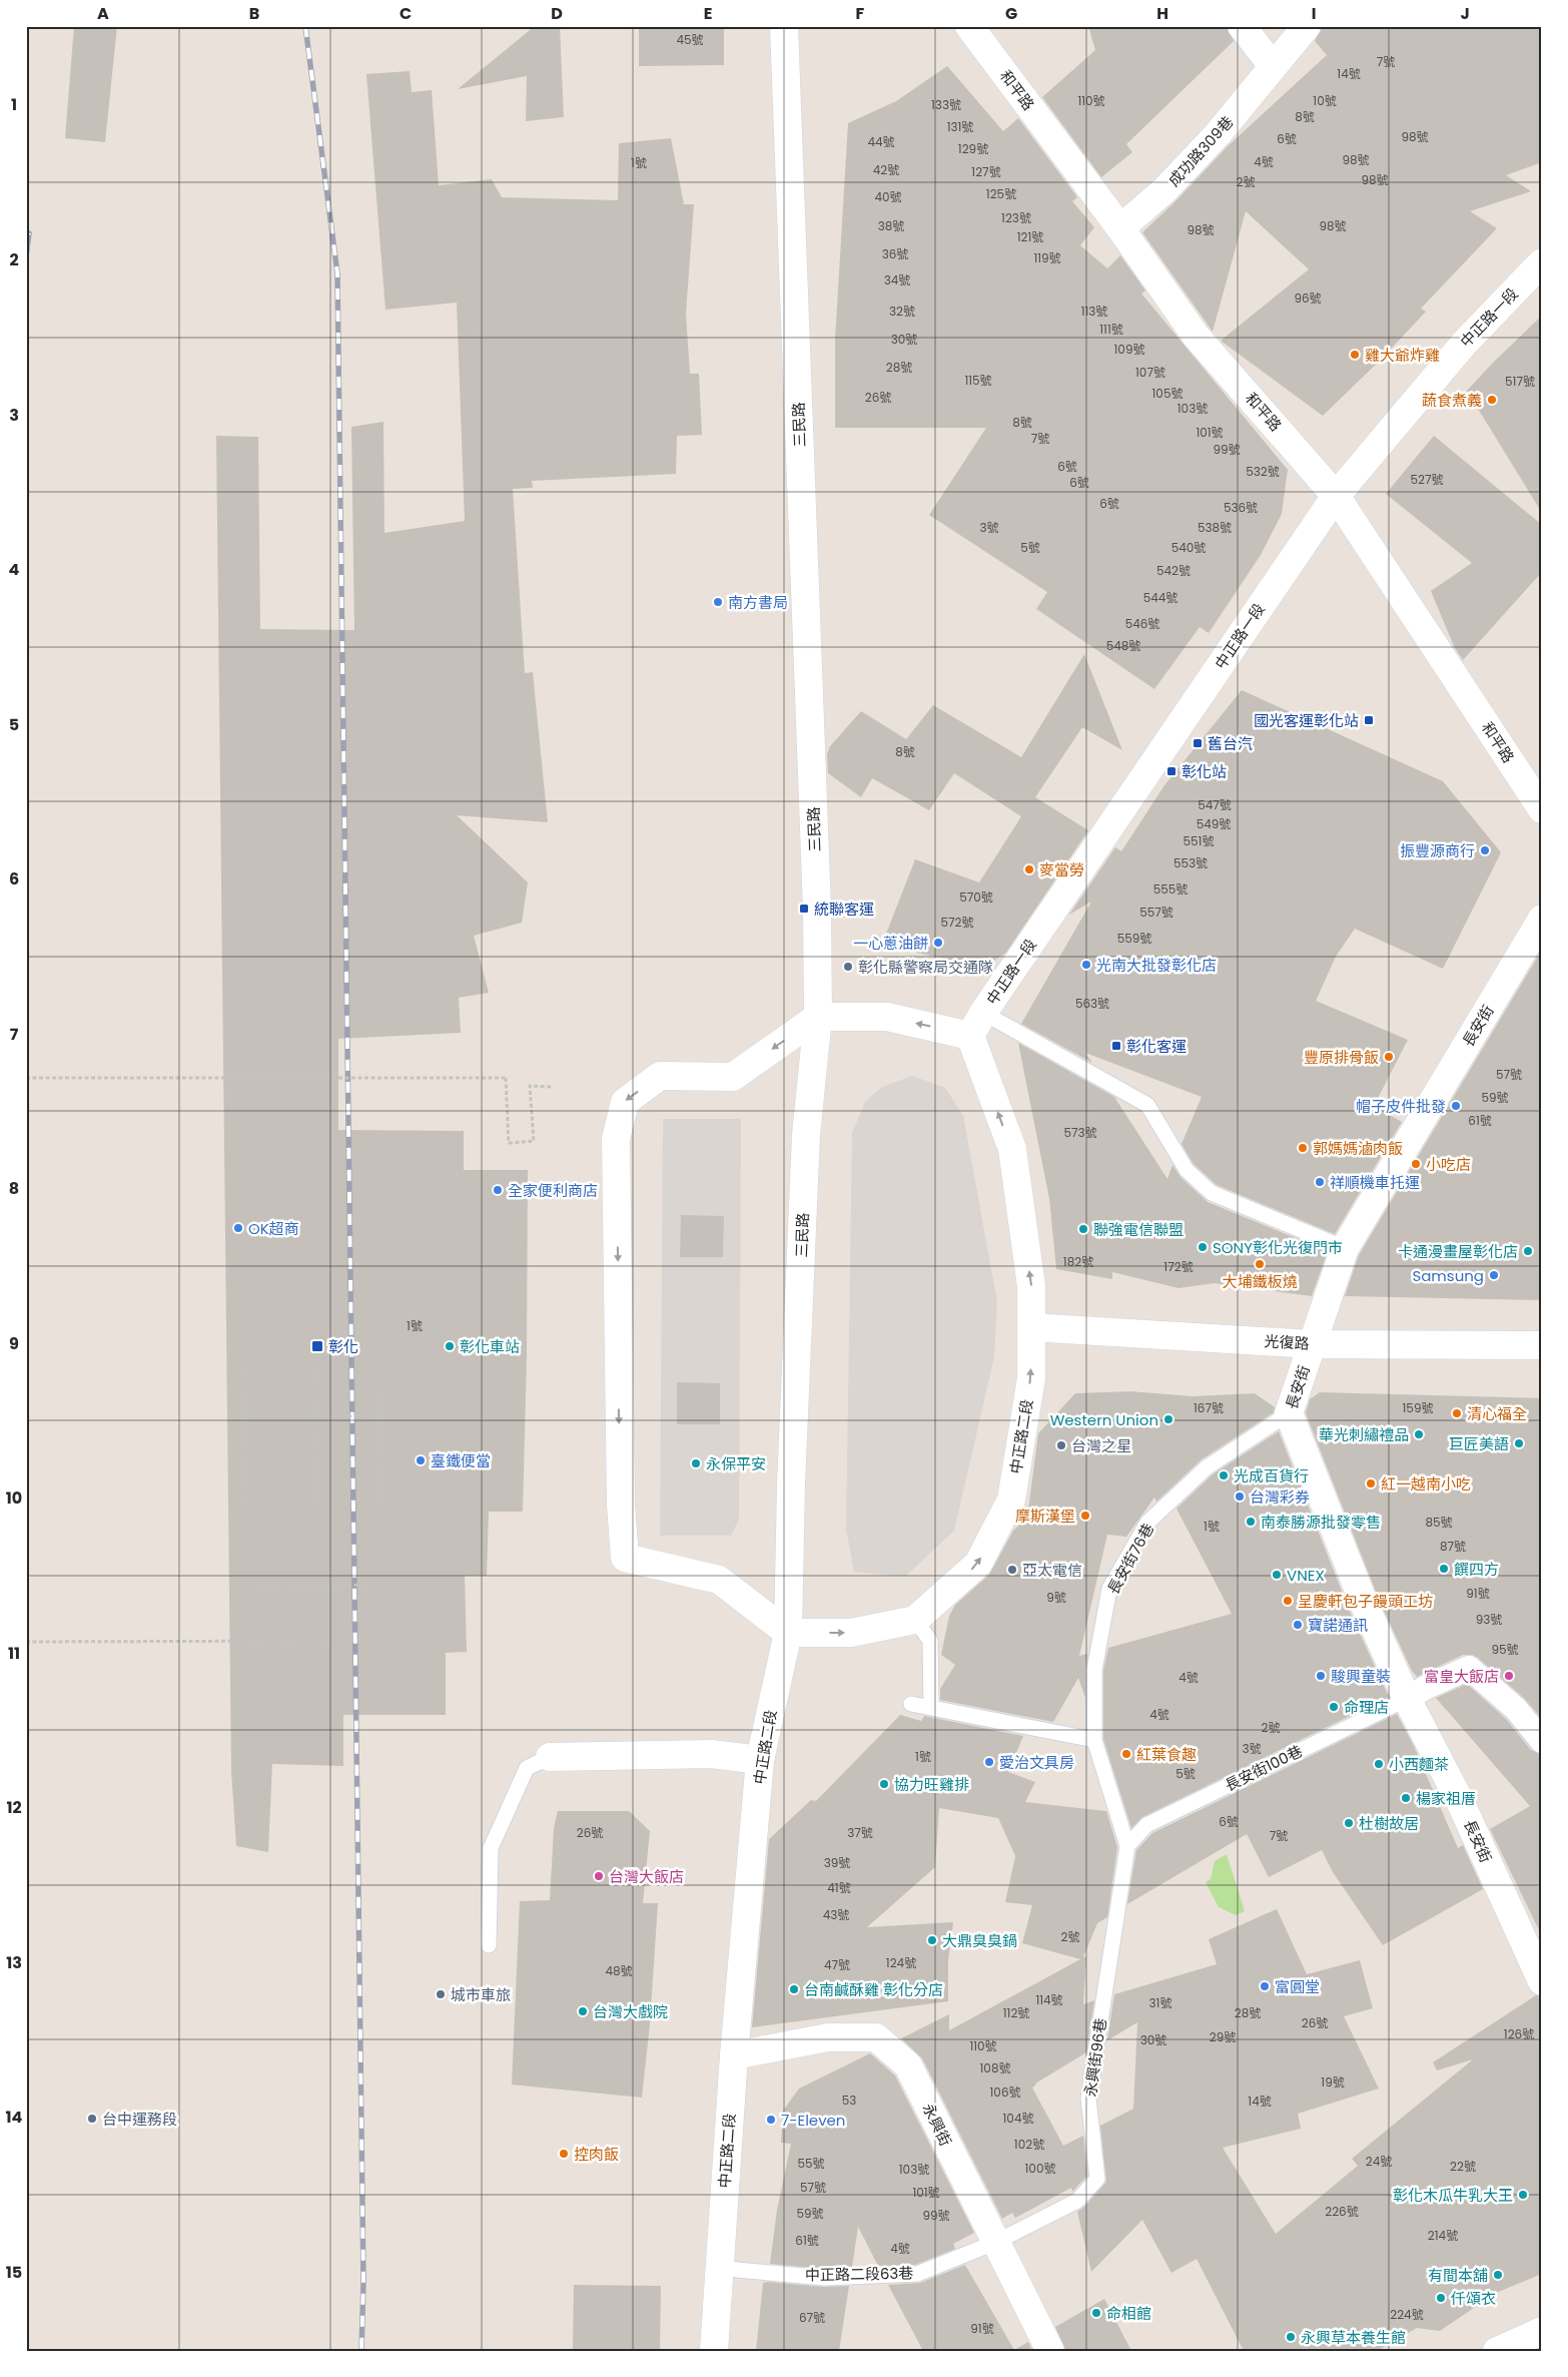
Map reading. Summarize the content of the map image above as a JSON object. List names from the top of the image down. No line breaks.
{"streets":{"street":["和平路","成功路309巷","中正路一段","三民路","長安街","光復路","中正路二段","永興街"],"lane":["長安街76巷","長安街100巷","永興街96巷","中正路二段63巷"]},"crossings":[["和平路","成功路309巷"],["和平路","中正路一段"],["三民路","中正路二段"],["長安街","光復路"],["長安街","長安街76巷"],["長安街","長安街100巷"],["光復路","中正路二段"],["中正路二段","永興街"],["中正路二段","中正路二段63巷"],["長安街76巷","長安街100巷"],["長安街76巷","永興街96巷"],["長安街100巷","永興街96巷"],["永興街96巷","永興街"],["永興街96巷","中正路二段63巷"],["永興街","中正路二段63巷"]],"places":{"other":["雞大爺炸雞","蔬食煮義","南方書局","振豐源商行","麥當勞","一心蔥油餅","光南大批發彰化店","彰化縣警察局交通隊","豐原排骨飯","帽子皮件批發","郭媽媽滷肉飯","小吃店","祥順機車托運","全家便利商店","OK超商","聯強電信聯盟","SONY彰化光復門市","卡通漫畫屋彰化店","大埔鐵板燒","Samsung","彰化車站","清心福全","Western Union","華光刺繡禮品","巨匠美語","台灣之星","臺鐵便當","永保平安","光成百貨行","紅一越南小吃","台灣彩券","摩斯漢堡","南泰勝源批發零售","饌四方","亞太電信","VNEX","呈慶軒包子饅頭工坊","寶諾通訊","駿興童裝","富皇大飯店","命理店","紅葉食趣","愛治文具房","小西麵茶","協力旺雞排","楊家祖厝","杜樹故居","台灣大飯店","大鼎臭臭鍋","富圓堂","台南鹹酥雞 彰化分店","城市車旅","台灣大戲院","台中運務段","7-Eleven","控肉飯","彰化木瓜牛乳大王","有間本舖","仟頌衣","命相館","永興草本養生館"],"transit":["國光客運彰化站","舊台汽","彰化站","統聯客運","彰化客運","彰化"]},"house_numbers":["45號","7號","14號","110號","10號","133號","8號","131號","98號","6號","44號","129號","98號","4號","1號","42號","127號","98號","2號","125號","40號","123號","38號","98號","98號","121號","36號","119號","34號","96號","32號","113號","111號","30號","109號","28號","107號","115號","517號","105號","26號","103號","8號","101號","7號","99號","6號","532號","527號","6號","6號","536號","3號","538號","5號","540號","542號","544號","546號","548號","8號","547號","549號","551號","553號","555號","570號","557號","572號","559號","563號","57號","59號","61號","573號","182號","172號","1號","167號","159號","85號","1號","87號","91號","9號","93號","95號","4號","4號","2號","3號","1號","5號","6號","26號","37號","7號","39號","41號","43號","2號","124號","47號","48號","114號","31號","112號","28號","26號","126號","29號","30號","110號","108號","19號","106號","53","14號","104號","102號","24號","55號","22號","100號","103號","57號","101號","226號","59號","99號","214號","61號","4號","224號","67號","91號"],"grid":{"columns":["A","B","C","D","E","F","G","H","I","J"],"rows":["1","2","3","4","5","6","7","8","9","10","11","12","13","14","15"]}}
